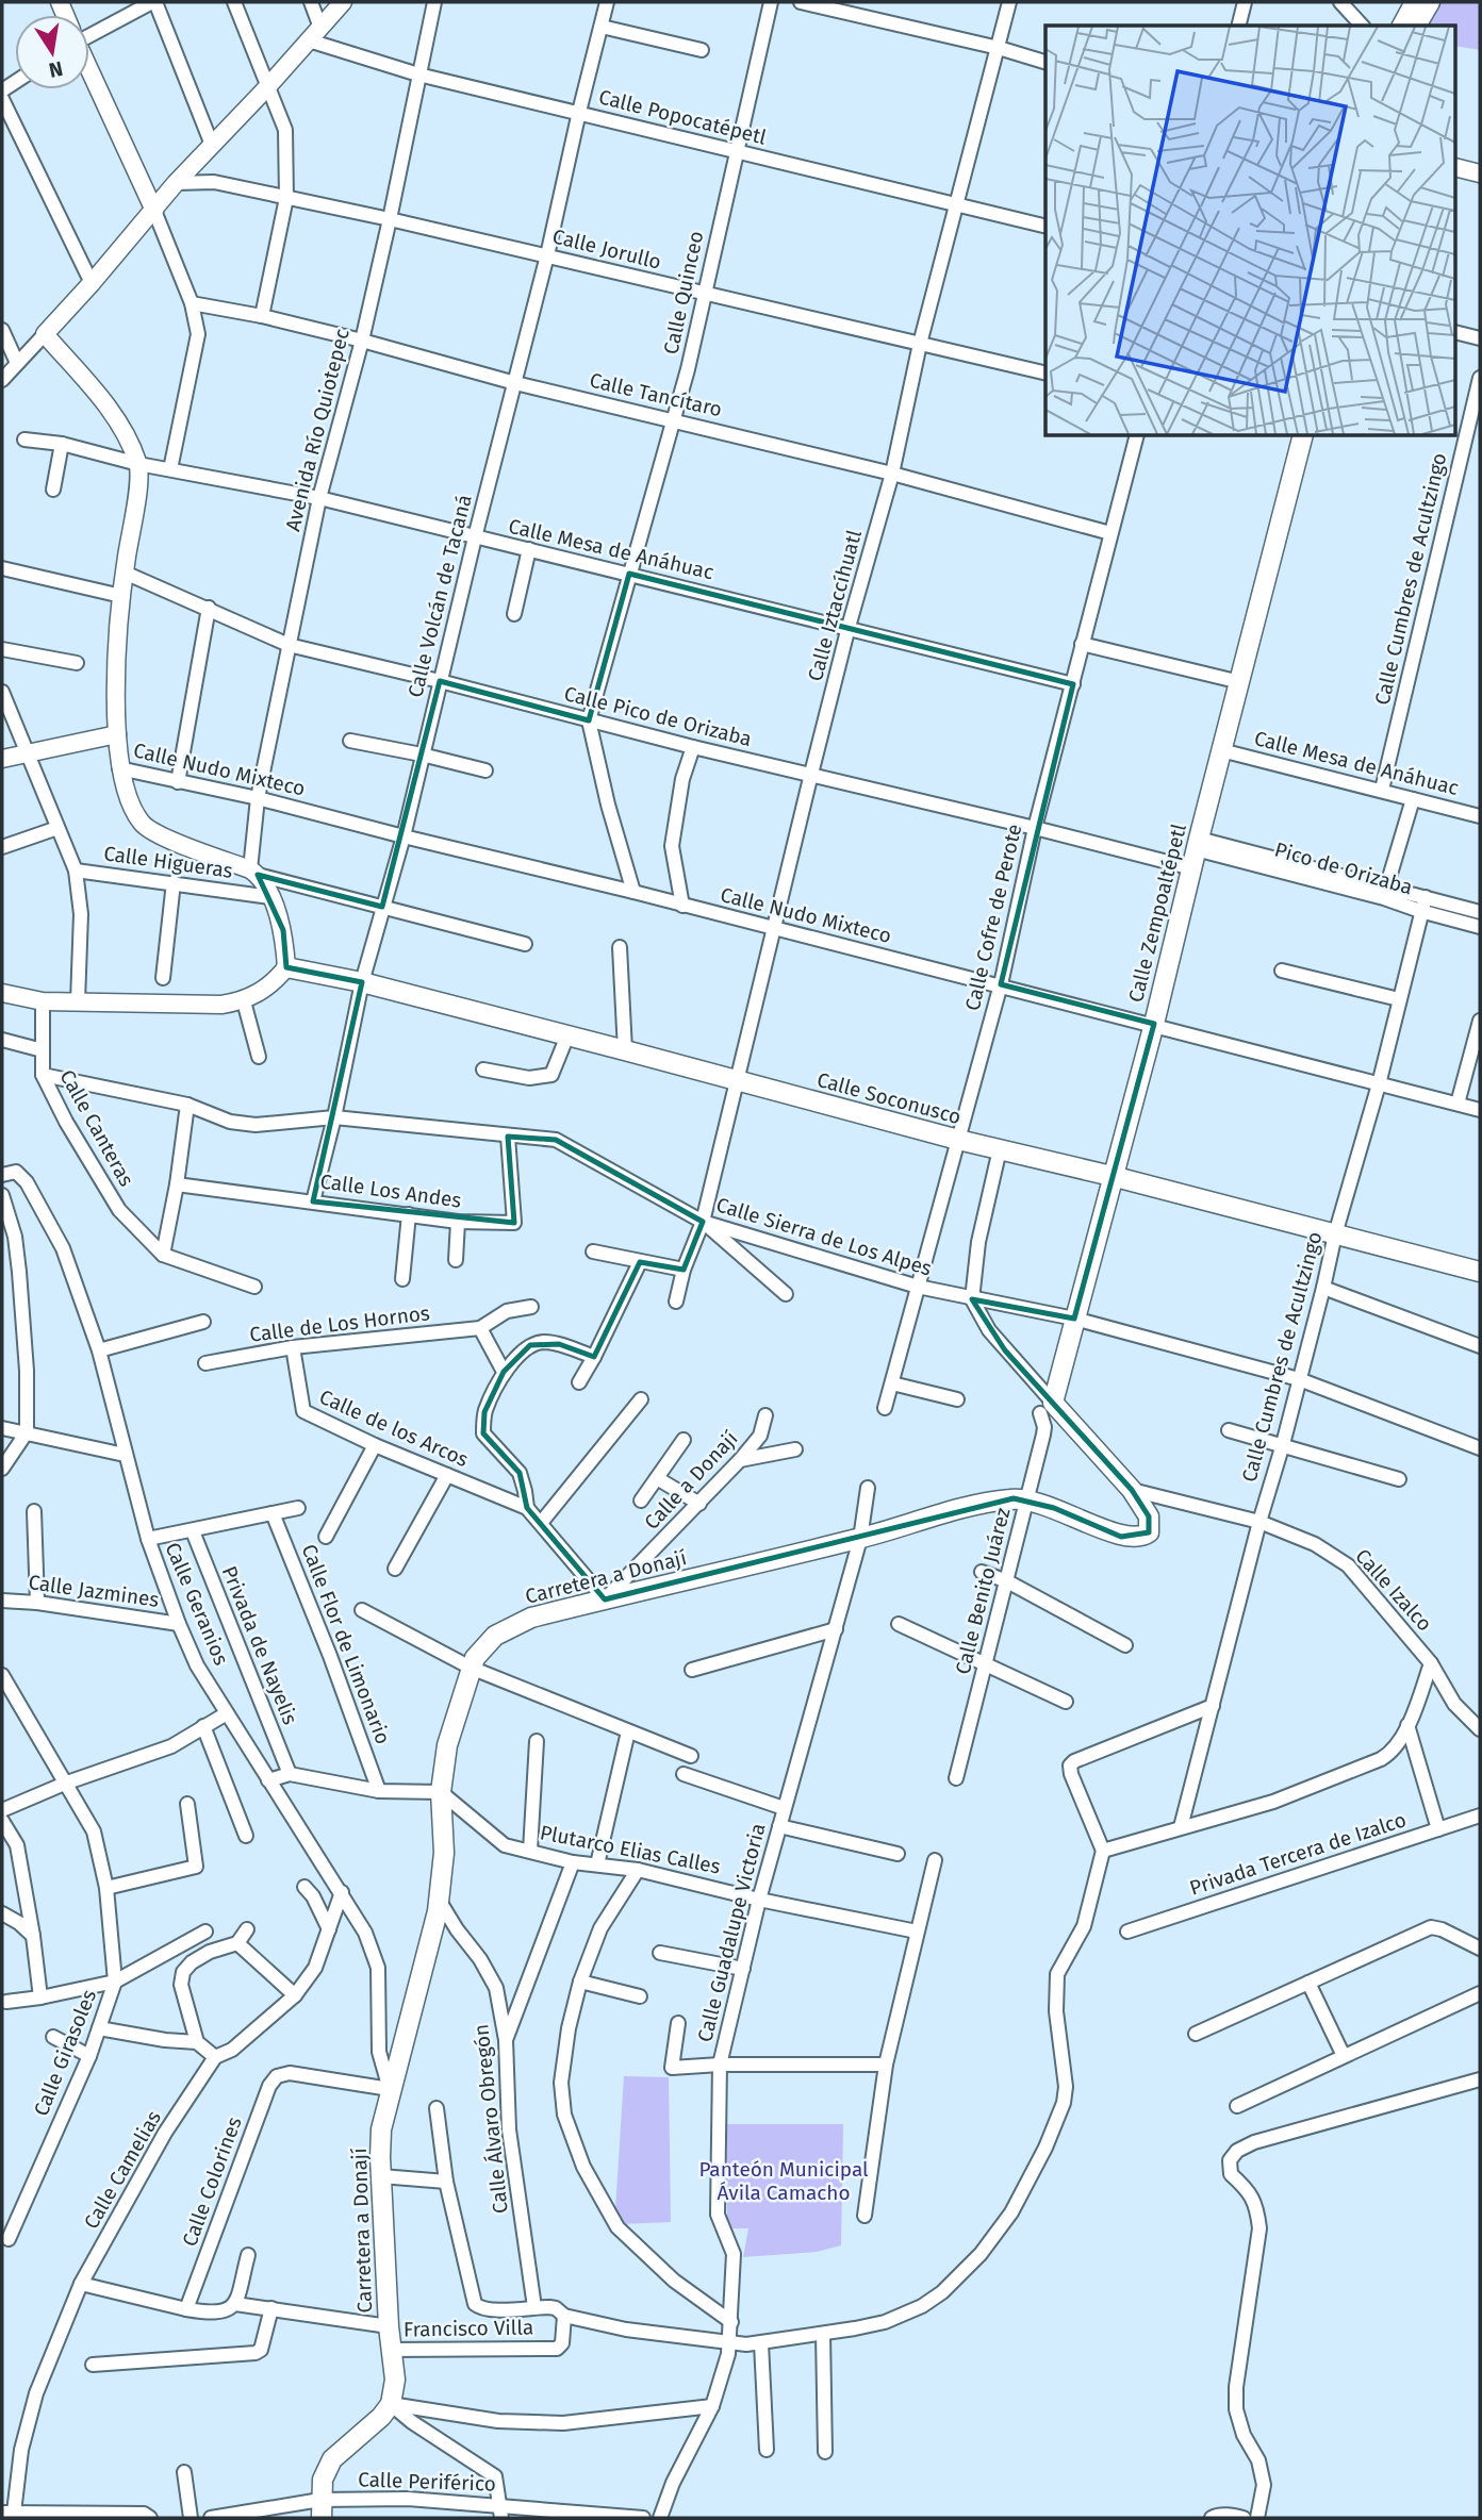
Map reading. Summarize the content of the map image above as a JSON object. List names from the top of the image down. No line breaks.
{"streets":{"main road":["Calle Zempoaltépetl","Calle Soconusco","Carretera a Donají"],"street":["Calle Popocatépetl","Calle Jorullo","Calle Quinceo","Calle Tancítaro","Avenida Río Quiotepec","Calle Mesa de Anáhuac","Calle Cumbres de Acultzingo","Calle Volcán de Tacaná","Calle Iztaccíhuatl","Calle Pico de Orizaba","Calle Nudo Mixteco","Calle Higueras","Pico de Orizaba","Calle Cofre de Perote","Calle Canteras","Calle Los Andes","Calle Sierra de Los Alpes","Calle de Los Hornos","Calle de los Arcos","Calle a Donají","Calle Izalco","Calle Jazmines","Calle Benito Juárez","Calle Geranios","Calle Flor de Limonario","Privada de Nayelis","Plutarco Elias Calles","Privada Tercera de Izalco","Calle Guadalupe Victoria","Calle Girasoles","Calle Álvaro Obregón","Calle Camelias","Calle Colorines","Francisco Villa","Calle Periférico"]},"crossings":[["Calle Popocatépetl","Calle Quinceo"],["Calle Popocatépetl","Avenida Río Quiotepec"],["Calle Popocatépetl","Calle Volcán de Tacaná"],["Calle Popocatépetl","Calle Iztaccíhuatl"],["Calle Jorullo","Calle Quinceo"],["Calle Jorullo","Avenida Río Quiotepec"],["Calle Jorullo","Calle Volcán de Tacaná"],["Calle Jorullo","Calle Iztaccíhuatl"],["Calle Quinceo","Calle Tancítaro"],["Calle Quinceo","Calle Mesa de Anáhuac"],["Calle Quinceo","Calle Pico de Orizaba"],["Calle Quinceo","Calle Nudo Mixteco"],["Calle Tancítaro","Avenida Río Quiotepec"],["Calle Tancítaro","Calle Volcán de Tacaná"],["Calle Tancítaro","Calle Iztaccíhuatl"],["Calle Tancítaro","Calle Cofre de Perote"],["Avenida Río Quiotepec","Calle Mesa de Anáhuac"],["Avenida Río Quiotepec","Calle Pico de Orizaba"],["Avenida Río Quiotepec","Calle Nudo Mixteco"],["Calle Mesa de Anáhuac","Calle Cumbres de Acultzingo"],["Calle Mesa de Anáhuac","Calle Volcán de Tacaná"],["Calle Mesa de Anáhuac","Calle Iztaccíhuatl"],["Calle Mesa de Anáhuac","Calle Zempoaltépetl"],["Calle Mesa de Anáhuac","Calle Cofre de Perote"],["Calle Cumbres de Acultzingo","Calle Nudo Mixteco"],["Calle Cumbres de Acultzingo","Pico de Orizaba"],["Calle Cumbres de Acultzingo","Calle Soconusco"],["Calle Cumbres de Acultzingo","Calle Sierra de Los Alpes"],["Calle Cumbres de Acultzingo","Calle Izalco"],["Calle Volcán de Tacaná","Calle Pico de Orizaba"],["Calle Volcán de Tacaná","Calle Nudo Mixteco"],["Calle Volcán de Tacaná","Calle Soconusco"],["Calle Volcán de Tacaná","Calle Los Andes"],["Calle Volcán de Tacaná","Calle Sierra de Los Alpes"],["Calle Iztaccíhuatl","Calle Pico de Orizaba"],["Calle Iztaccíhuatl","Calle Nudo Mixteco"],["Calle Iztaccíhuatl","Calle Soconusco"],["Calle Iztaccíhuatl","Calle Sierra de Los Alpes"],["Calle Pico de Orizaba","Pico de Orizaba"],["Calle Pico de Orizaba","Calle Zempoaltépetl"],["Calle Pico de Orizaba","Calle Cofre de Perote"],["Calle Nudo Mixteco","Calle Zempoaltépetl"],["Calle Nudo Mixteco","Calle Cofre de Perote"],["Pico de Orizaba","Calle Zempoaltépetl"],["Calle Zempoaltépetl","Calle Soconusco"],["Calle Zempoaltépetl","Calle Sierra de Los Alpes"],["Calle Zempoaltépetl","Carretera a Donají"],["Calle Zempoaltépetl","Calle Benito Juárez"],["Calle Cofre de Perote","Calle Soconusco"],["Calle Cofre de Perote","Calle Sierra de Los Alpes"],["Calle Canteras","Calle Sierra de Los Alpes"],["Calle Los Andes","Calle Sierra de Los Alpes"],["Calle Sierra de Los Alpes","Carretera a Donají"],["Calle de Los Hornos","Calle de los Arcos"],["Calle de los Arcos","Calle a Donají"],["Calle de los Arcos","Carretera a Donají"],["Calle a Donají","Carretera a Donají"],["Carretera a Donají","Calle Izalco"],["Carretera a Donají","Calle Benito Juárez"],["Carretera a Donají","Calle Geranios"],["Carretera a Donají","Plutarco Elias Calles"],["Carretera a Donají","Calle Guadalupe Victoria"],["Carretera a Donají","Calle Álvaro Obregón"],["Carretera a Donají","Calle Colorines"],["Carretera a Donají","Francisco Villa"],["Calle Jazmines","Calle Geranios"],["Calle Geranios","Calle Camelias"],["Calle Geranios","Calle Colorines"],["Plutarco Elias Calles","Calle Guadalupe Victoria"]],"parks":["Panteón Municipal Ávila Camacho"],"north":"bottom"}
